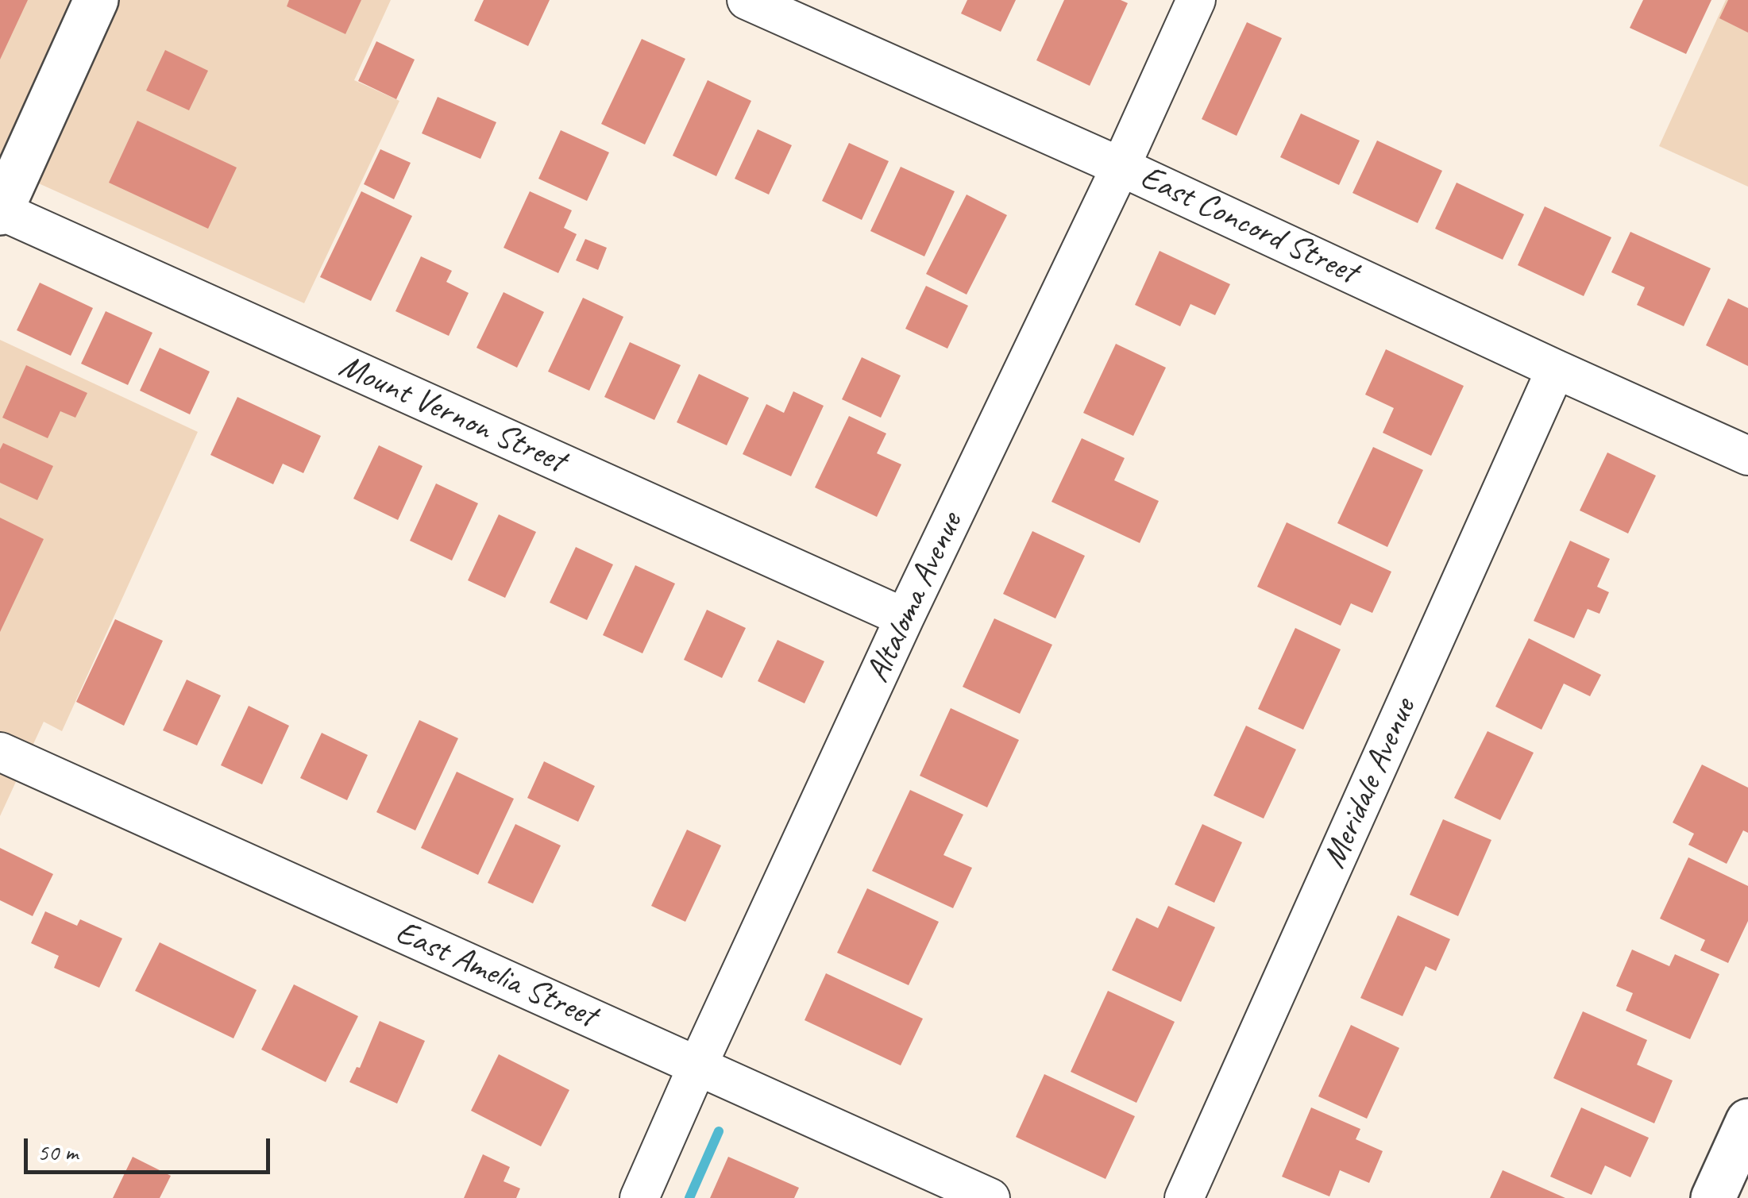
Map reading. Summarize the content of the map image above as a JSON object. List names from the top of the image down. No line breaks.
{"streets":{"street":["East Concord Street","Mount Vernon Street","Altaloma Avenue","Meridale Avenue","East Amelia Street"]},"crossings":[["East Concord Street","Altaloma Avenue"],["East Concord Street","Meridale Avenue"],["Mount Vernon Street","Altaloma Avenue"],["Altaloma Avenue","East Amelia Street"]],"scale_bar":"50 m"}
